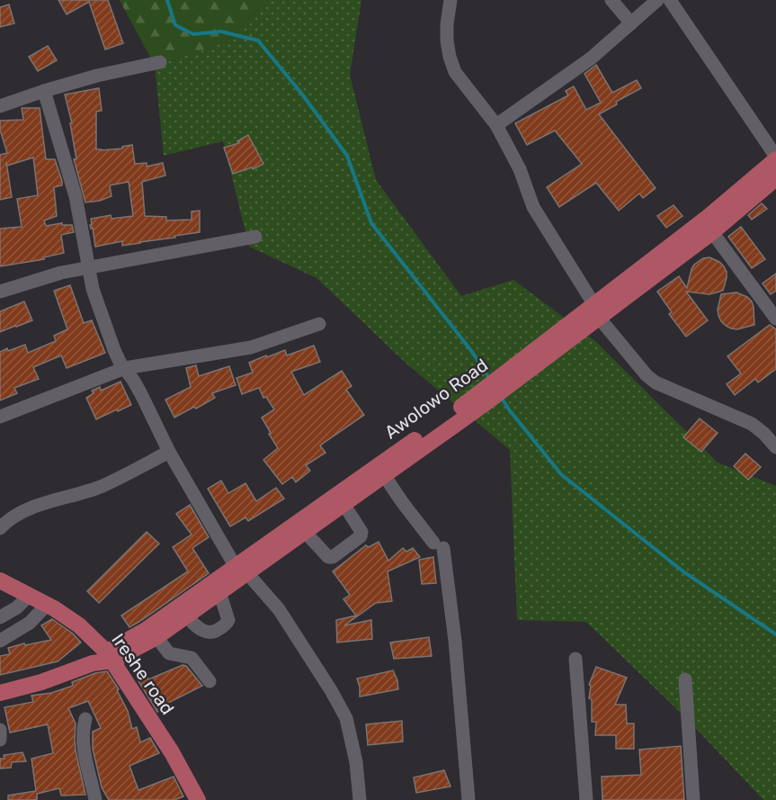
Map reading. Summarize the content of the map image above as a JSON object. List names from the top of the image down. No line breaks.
{"streets":{"main road":["Awolowo Road","Ireshe road"]},"crossings":[["Awolowo Road","Ireshe road"]]}
